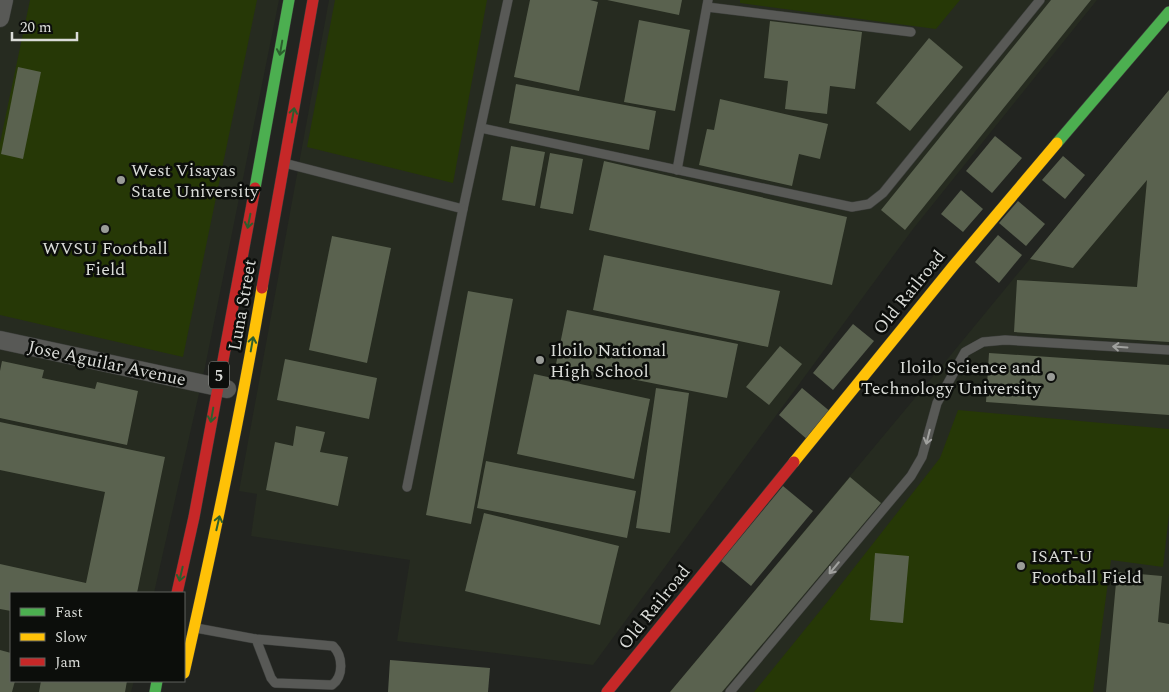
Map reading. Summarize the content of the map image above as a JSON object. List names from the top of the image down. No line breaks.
{"streets":{"main road":["Old Railroad","Luna Street","5"],"street":["Jose Aguilar Avenue"]},"crossings":[["Luna Street","Jose Aguilar Avenue"]],"places":["West Visayas State University","WVSU Football Field","Iloilo National High School","Iloilo Science and Technology University","ISAT-U Football Field"],"legend":["Fast","Slow","Jam"],"scale_bar":"20 m"}
